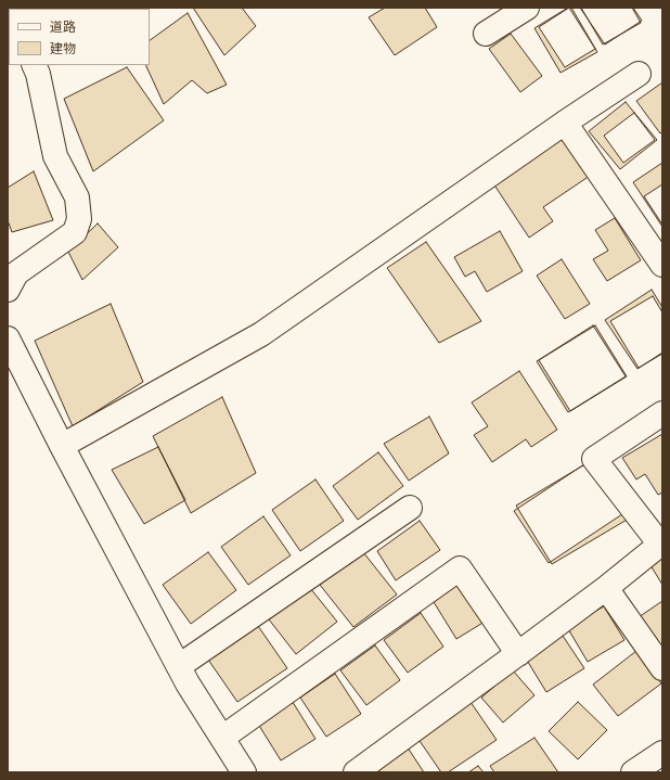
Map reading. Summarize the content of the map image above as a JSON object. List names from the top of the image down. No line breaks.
{"legend":["道路","建物"]}
